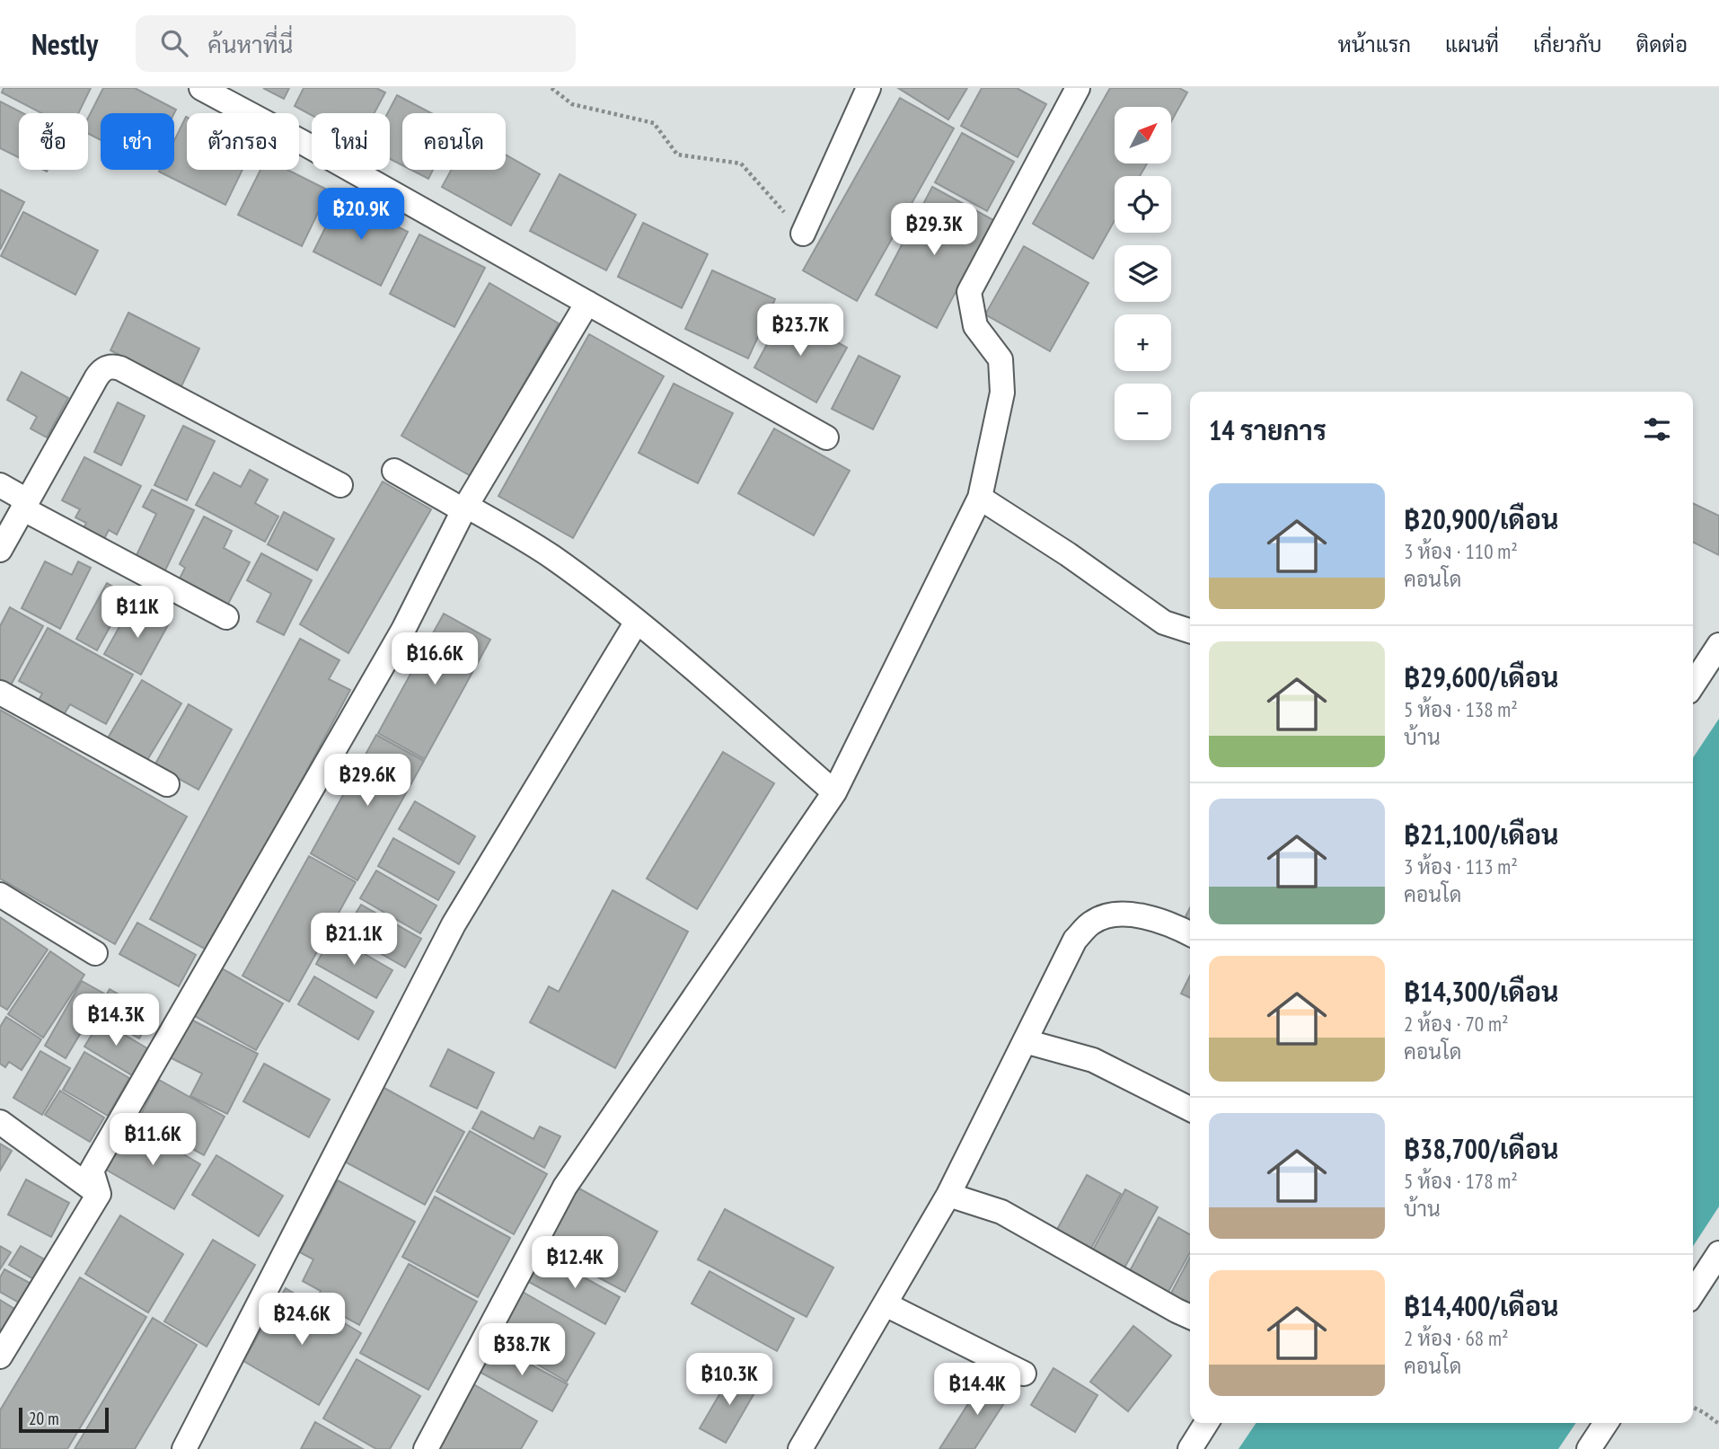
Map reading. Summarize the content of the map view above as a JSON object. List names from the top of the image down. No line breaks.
{"scale_bar":"20 m","north":"top right","page":{"header":"Nestly","search":"ค้นหาที่นี่","nav":["หน้าแรก","แผนที่","เกี่ยวกับ","ติดต่อ"],"map_buttons":["+","−"],"chip":["ซื้อ","เช่า","ตัวกรอง","ใหม่","คอนโด"],"price":["฿20.9K","฿29.3K","฿23.7K","฿11K","฿16.6K","฿29.6K","฿21.1K","฿14.3K","฿11.6K","฿12.4K","฿24.6K","฿38.7K","฿10.3K","฿14.4K"],"heading":"14 รายการ","list":[{"name":"฿20,900/เดือน","note":"3 ห้อง · 110 m² · คอนโด"},{"name":"฿29,600/เดือน","note":"5 ห้อง · 138 m² · บ้าน"},{"name":"฿21,100/เดือน","note":"3 ห้อง · 113 m² · คอนโด"},{"name":"฿14,300/เดือน","note":"2 ห้อง · 70 m² · คอนโด"},{"name":"฿38,700/เดือน","note":"5 ห้อง · 178 m² · บ้าน"},{"name":"฿14,400/เดือน","note":"2 ห้อง · 68 m² · คอนโด"}],"scale":"20 m"}}
